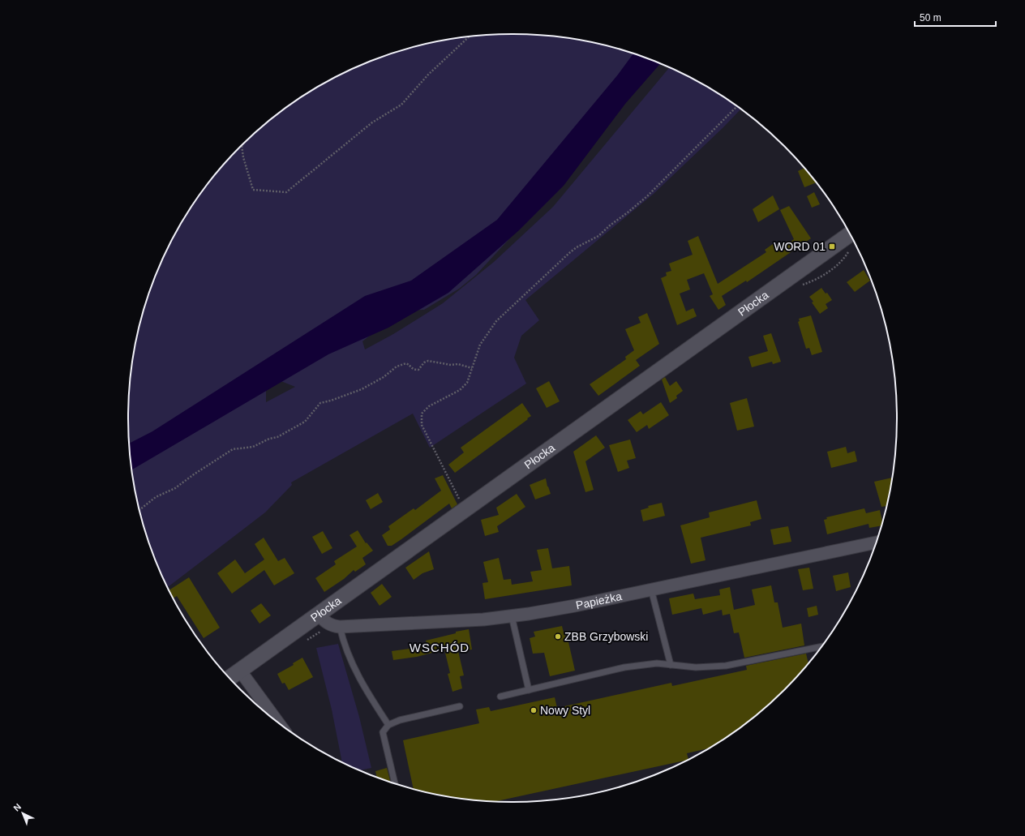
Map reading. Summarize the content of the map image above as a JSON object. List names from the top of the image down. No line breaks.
{"streets":{"street":["Płocka","Papieżka"]},"crossings":[["Płocka","Papieżka"]],"districts":["WSCHÓD"],"places":{"transit":["WORD 01"],"other":["ZBB Grzybowski","Nowy Styl"]},"scale_bar":"50 m","north":"top left"}
